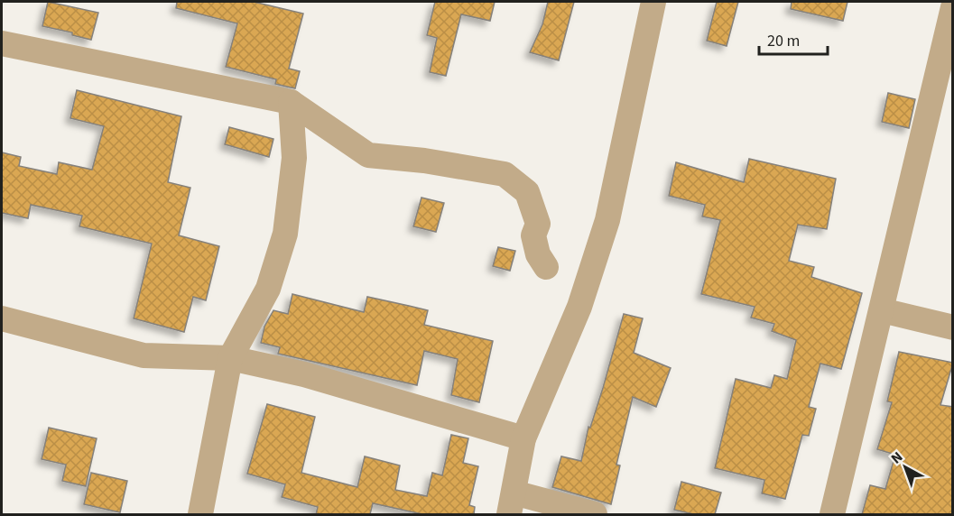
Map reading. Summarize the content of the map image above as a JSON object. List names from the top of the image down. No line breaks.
{"scale_bar":"20 m","north":"top left"}
